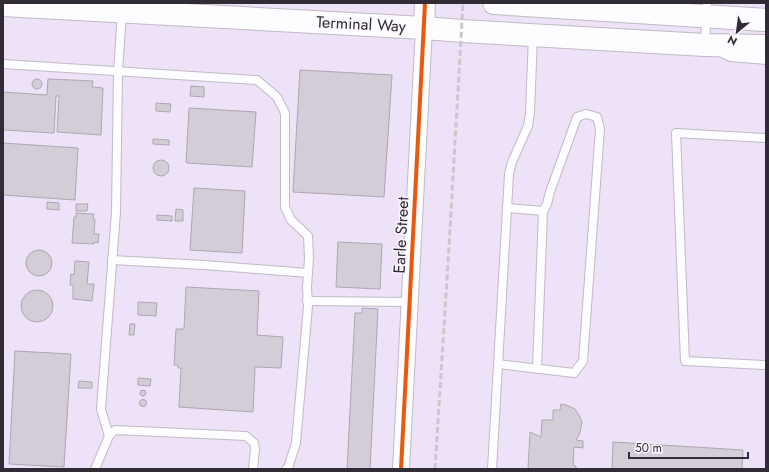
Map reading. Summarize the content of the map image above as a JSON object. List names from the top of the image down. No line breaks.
{"streets":{"main road":["Terminal Way"],"street":["Earle Street"]},"crossings":[["Terminal Way","Earle Street"]],"scale_bar":"50 m","north":"bottom left"}
